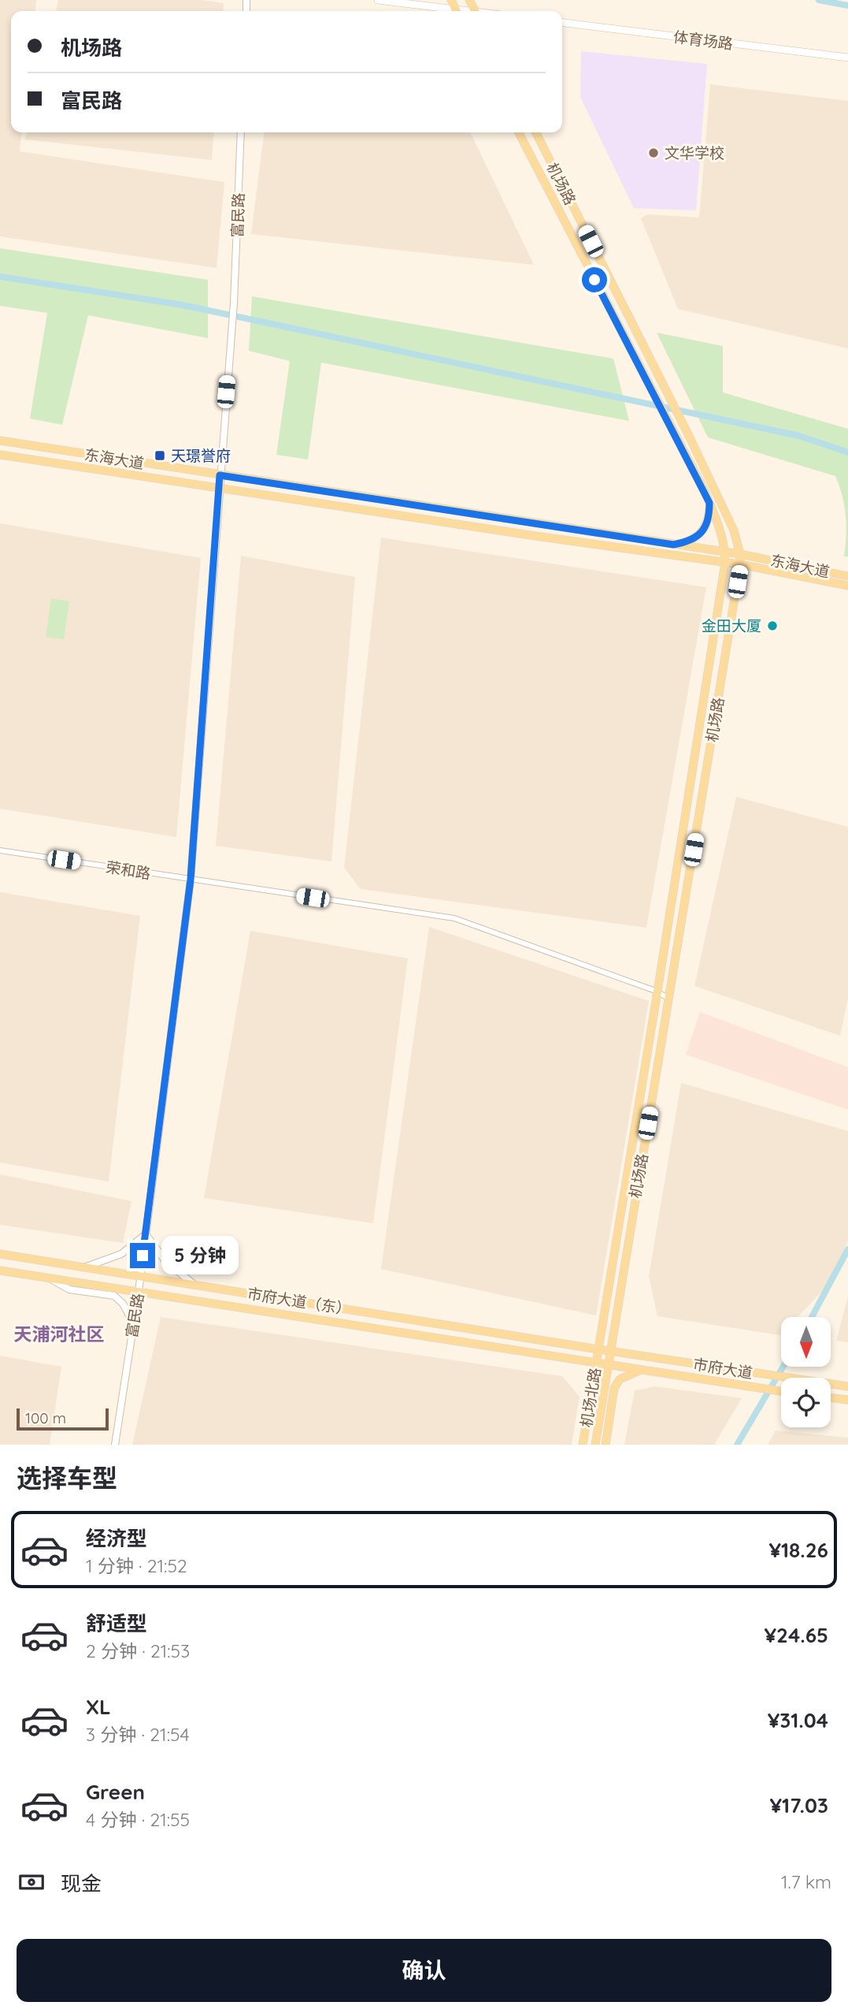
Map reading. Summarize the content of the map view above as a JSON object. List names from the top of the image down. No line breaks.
{"streets":{"main road":["体育场路","机场路","东海大道","市府大道（东）","市府大道","机场北路"],"street":["富民路","荣和路"]},"crossings":[["机场路","东海大道"],["机场路","荣和路"],["机场路","市府大道（东）"],["机场路","市府大道"],["机场路","机场北路"],["富民路","东海大道"],["富民路","荣和路"],["富民路","市府大道（东）"],["市府大道（东）","市府大道"],["市府大道（东）","机场北路"],["市府大道","机场北路"]],"districts":["天浦河社区"],"places":{"other":["文华学校","金田大厦"],"transit":["天璟誉府"]},"scale_bar":"100 m","north":"bottom","page":{"banner":["机场路","富民路"],"bubble":"5 分钟","scale":"100 m","heading":"选择车型","list":[{"name":"经济型","note":"1 分钟 · 21:52","value":"¥18.26"},{"name":"舒适型","note":"2 分钟 · 21:53","value":"¥24.65"},{"name":"XL","note":"3 分钟 · 21:54","value":"¥31.04"},{"name":"Green","note":"4 分钟 · 21:55","value":"¥17.03"}],"pay":["现金","1.7 km"],"buttons":"确认"}}
